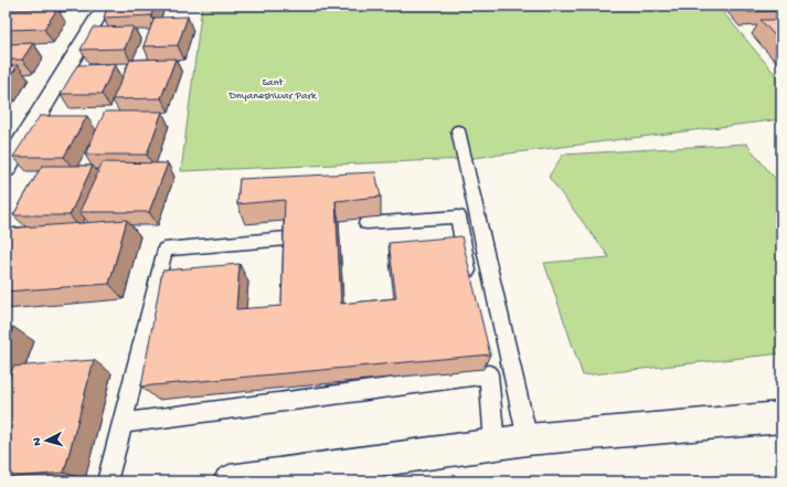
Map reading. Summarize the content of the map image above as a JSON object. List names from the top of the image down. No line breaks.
{"parks":["Sant Dnyaneshwar Park"],"north":"left"}
